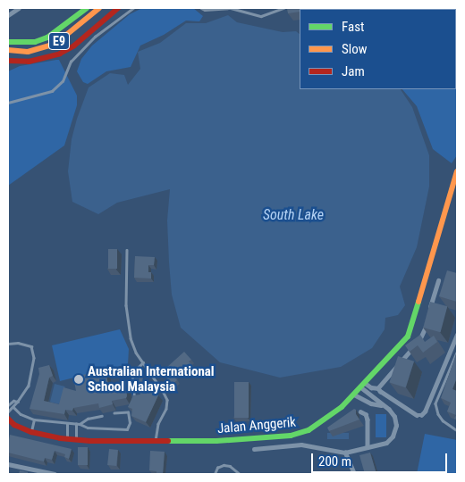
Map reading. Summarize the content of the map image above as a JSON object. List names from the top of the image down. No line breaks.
{"streets":{"main road":["E9","Jalan Anggerik"]},"water":["South Lake"],"places":["Australian International School Malaysia"],"legend":["Fast","Slow","Jam"],"scale_bar":"200 m"}
